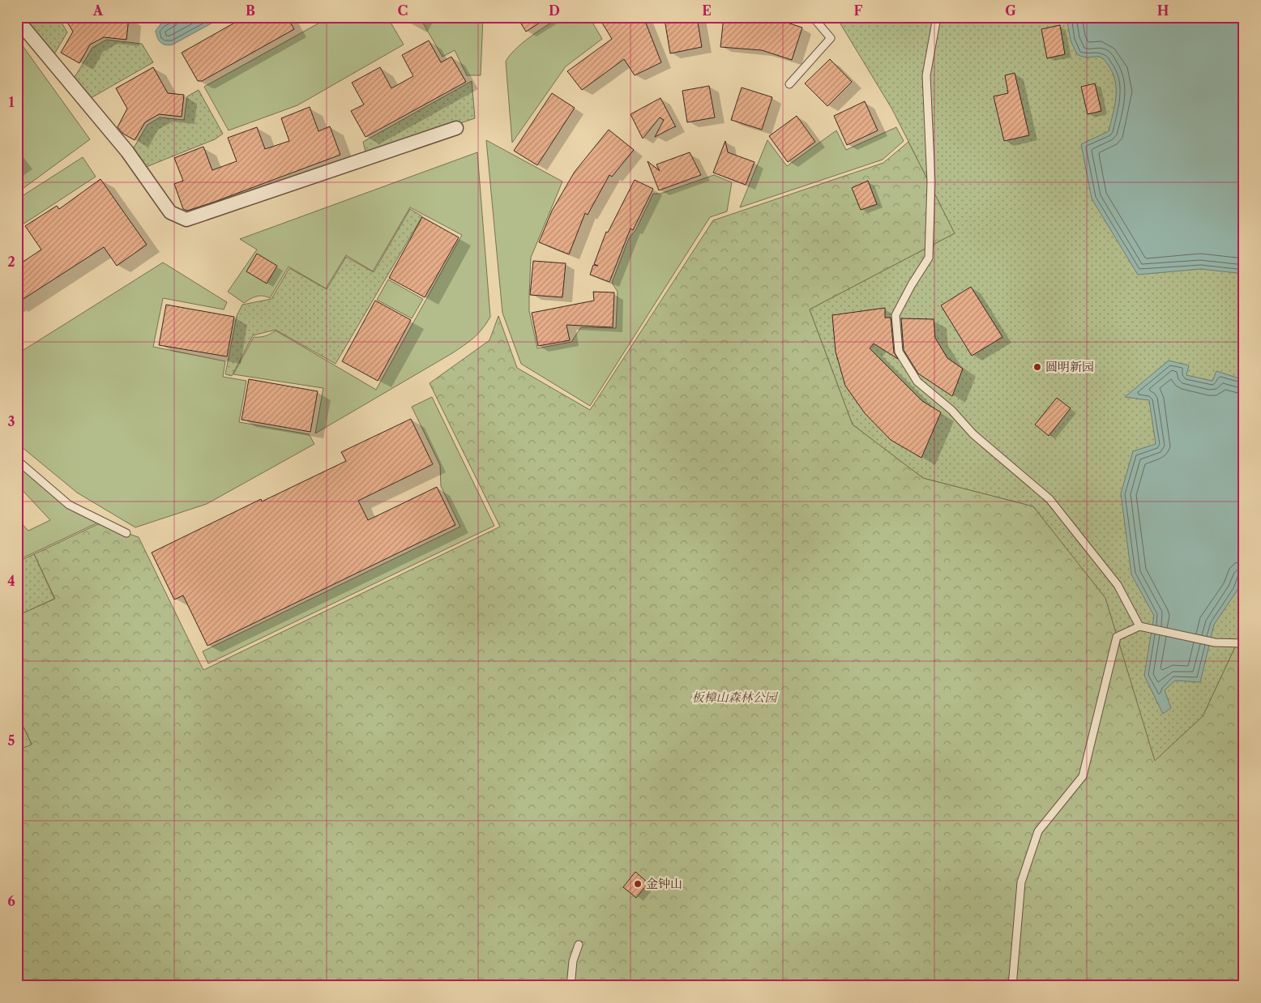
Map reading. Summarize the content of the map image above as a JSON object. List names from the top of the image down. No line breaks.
{"parks":["板樟山森林公园"],"places":["圆明新园","金钟山"],"grid":{"columns":["A","B","C","D","E","F","G","H"],"rows":["1","2","3","4","5","6"]}}
